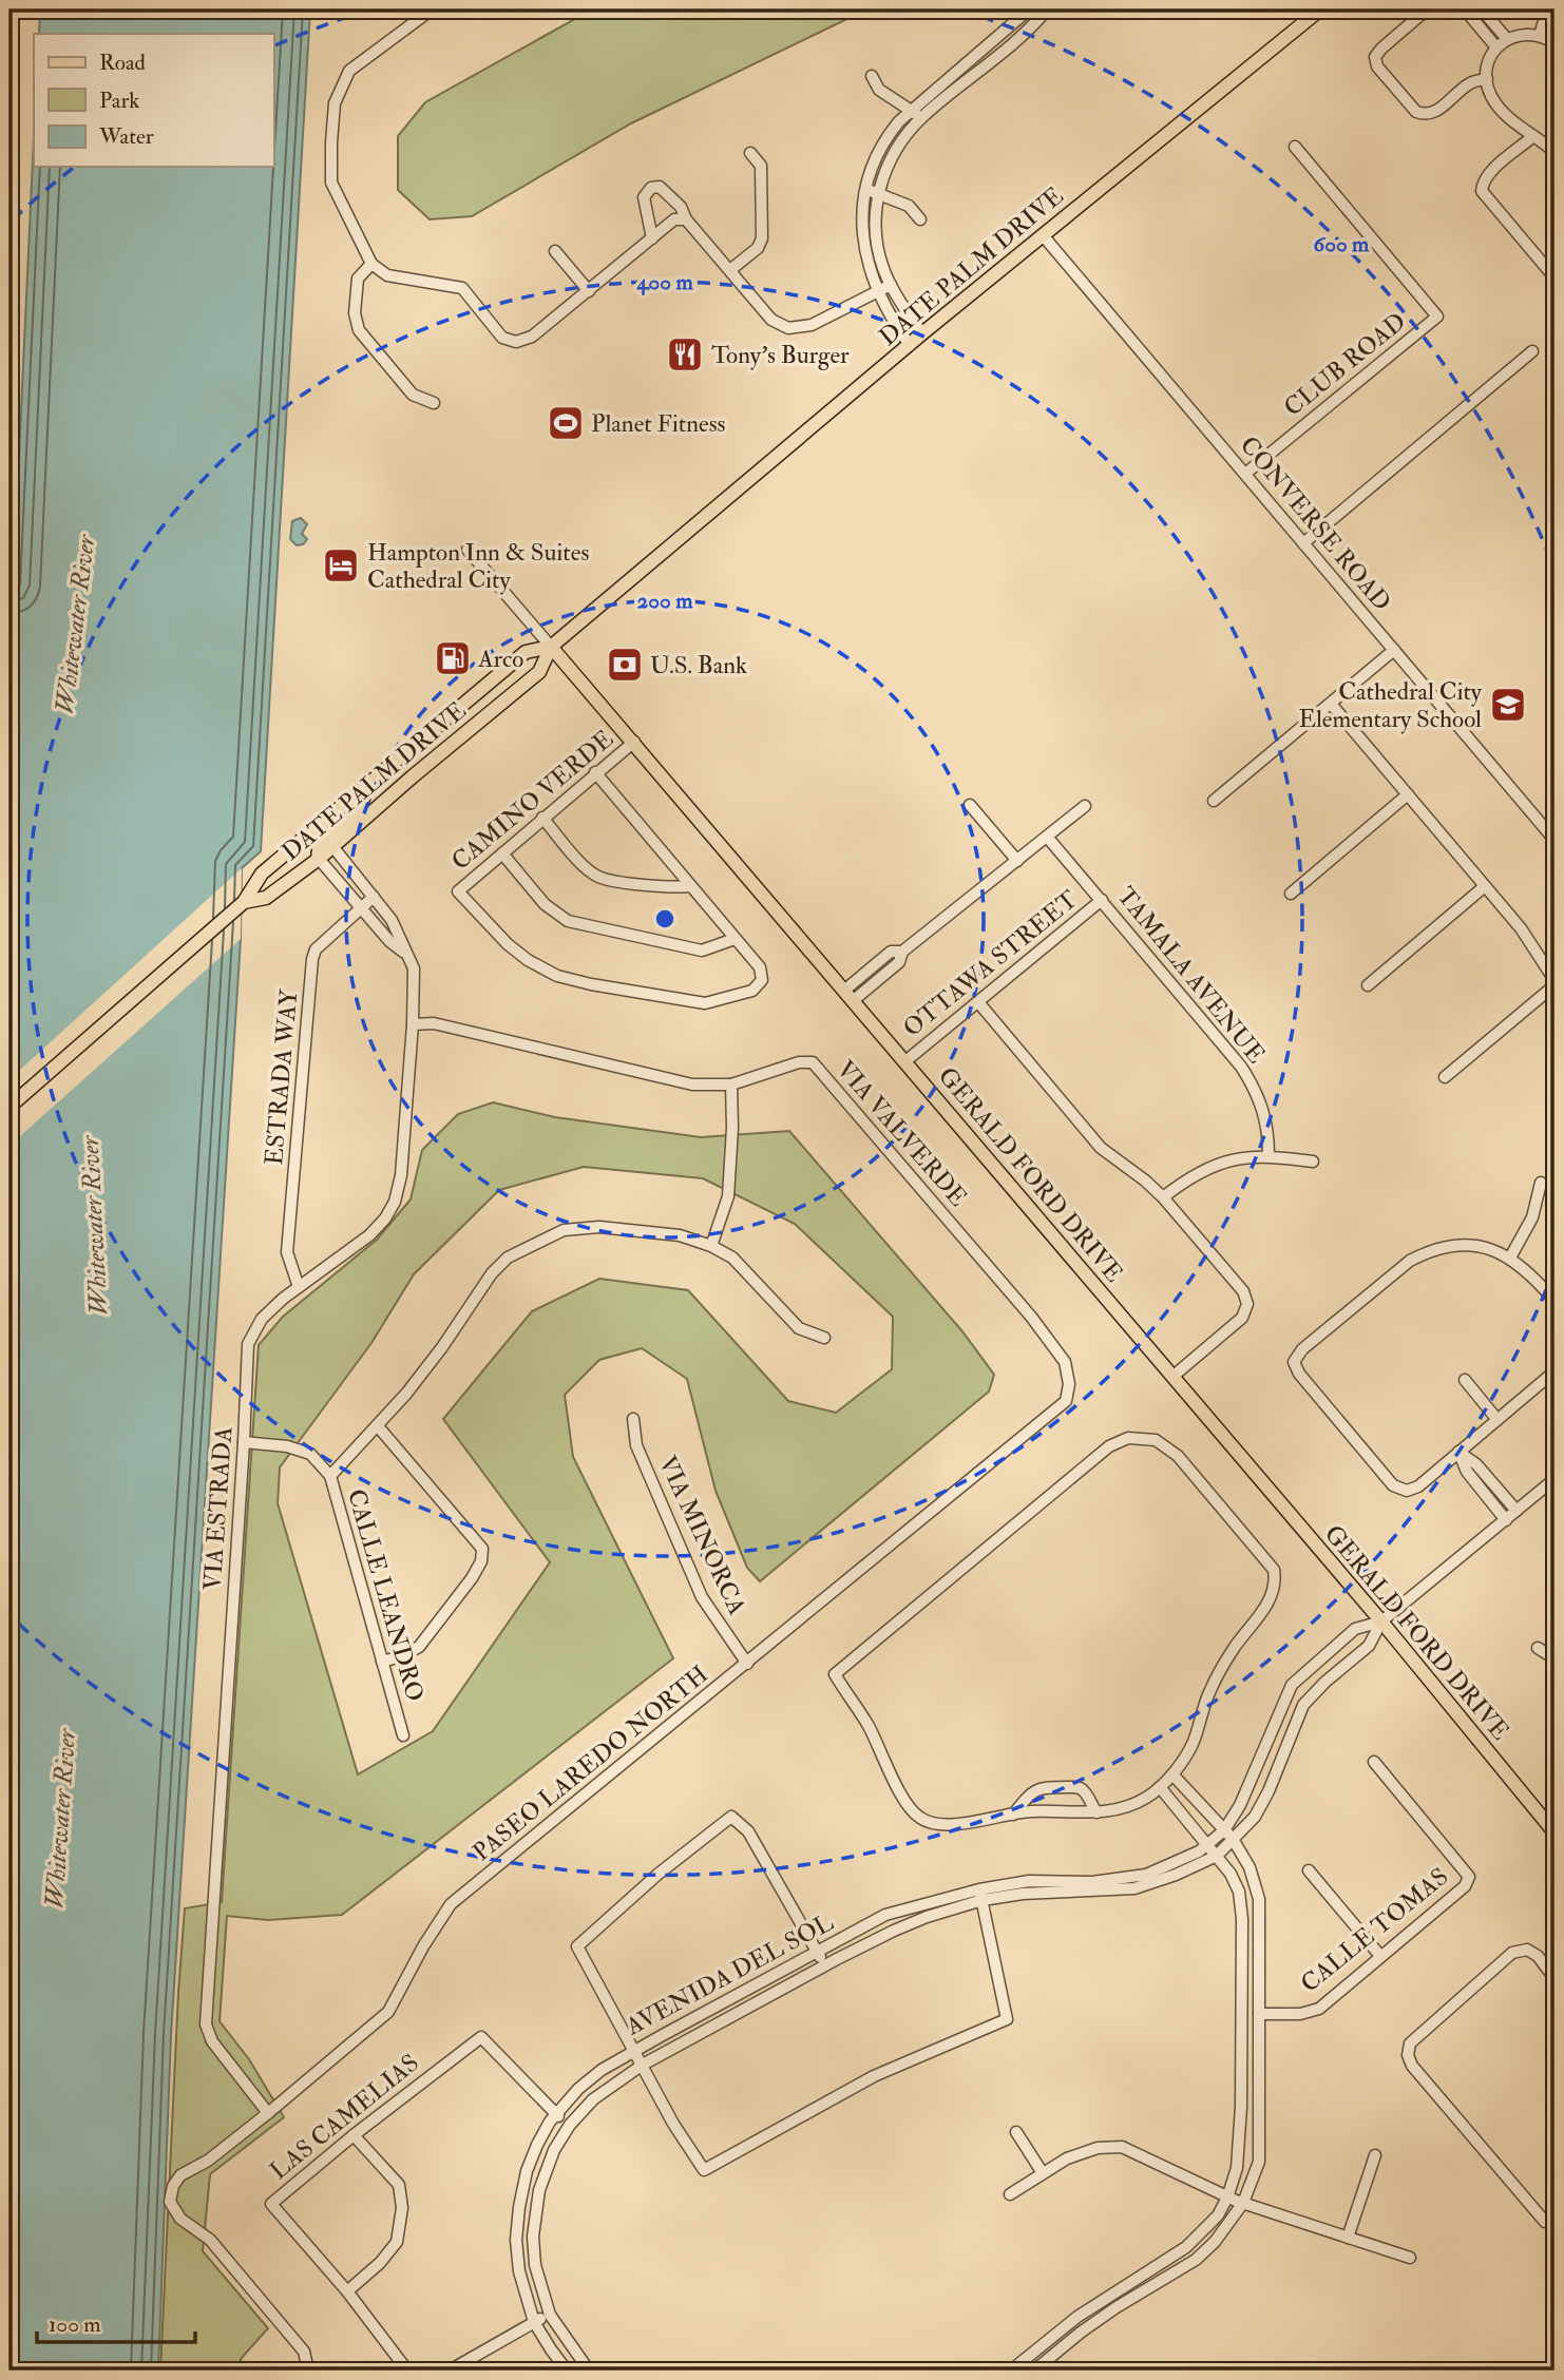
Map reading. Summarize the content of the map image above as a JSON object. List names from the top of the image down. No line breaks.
{"streets":{"main road":["DATE PALM DRIVE","GERALD FORD DRIVE"],"street":["CLUB ROAD","CONVERSE ROAD","CAMINO VERDE","OTTAWA STREET","TAMALA AVENUE","ESTRADA WAY","VIA VALVERDE","VIA ESTRADA","VIA MINORCA","CALLE LEANDRO","PASEO LAREDO NORTH","CALLE TOMAS","AVENIDA DEL SOL","LAS CAMELIAS"]},"crossings":[["DATE PALM DRIVE","CONVERSE ROAD"],["DATE PALM DRIVE","GERALD FORD DRIVE"],["DATE PALM DRIVE","VIA ESTRADA"],["CLUB ROAD","CONVERSE ROAD"],["CAMINO VERDE","GERALD FORD DRIVE"],["OTTAWA STREET","TAMALA AVENUE"],["OTTAWA STREET","GERALD FORD DRIVE"],["ESTRADA WAY","VIA ESTRADA"],["VIA VALVERDE","VIA ESTRADA"],["VIA VALVERDE","PASEO LAREDO NORTH"],["GERALD FORD DRIVE","AVENIDA DEL SOL"],["VIA ESTRADA","CALLE LEANDRO"],["VIA ESTRADA","PASEO LAREDO NORTH"],["VIA MINORCA","PASEO LAREDO NORTH"],["AVENIDA DEL SOL","LAS CAMELIAS"]],"water":["Whitewater River"],"places":{"restaurant":["Tony's Burger"],"sports":["Planet Fitness"],"hotel":["Hampton Inn & Suites Cathedral City"],"fuel station":["Arco"],"bank":["U.S. Bank"],"school or university":["Cathedral City Elementary School"]},"legend":["Road","Park","Water"],"scale_bar":"100 m","rings":["600 m","400 m","200 m"]}
